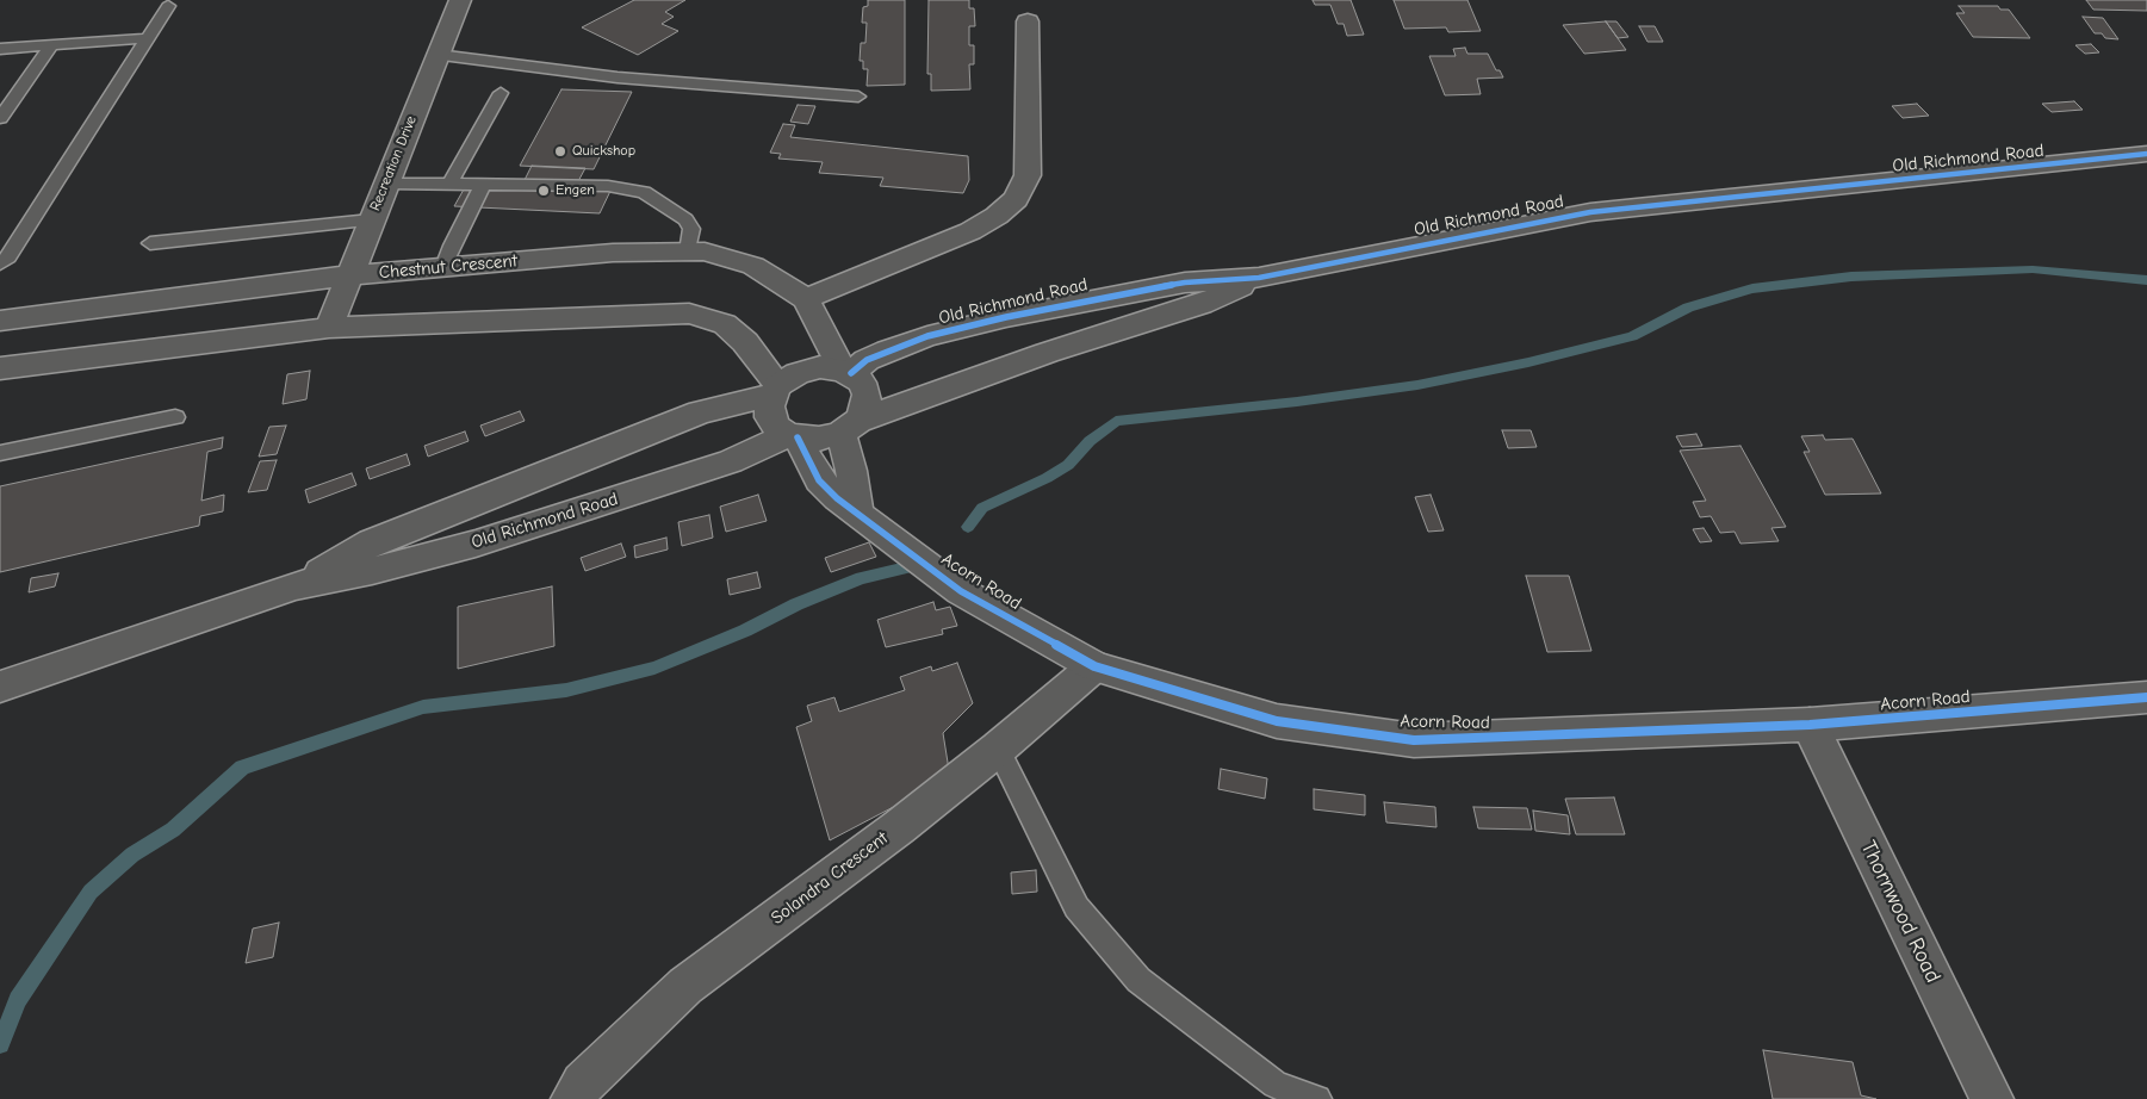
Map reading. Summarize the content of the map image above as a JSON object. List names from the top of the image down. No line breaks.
{"streets":{"street":["Old Richmond Road","Recreation Drive","Chestnut Crescent","Acorn Road","Solandra Crescent","Thornwood Road"]},"crossings":[["Old Richmond Road","Acorn Road"],["Recreation Drive","Chestnut Crescent"],["Acorn Road","Solandra Crescent"],["Acorn Road","Thornwood Road"]],"places":["Quickshop","Engen"]}
